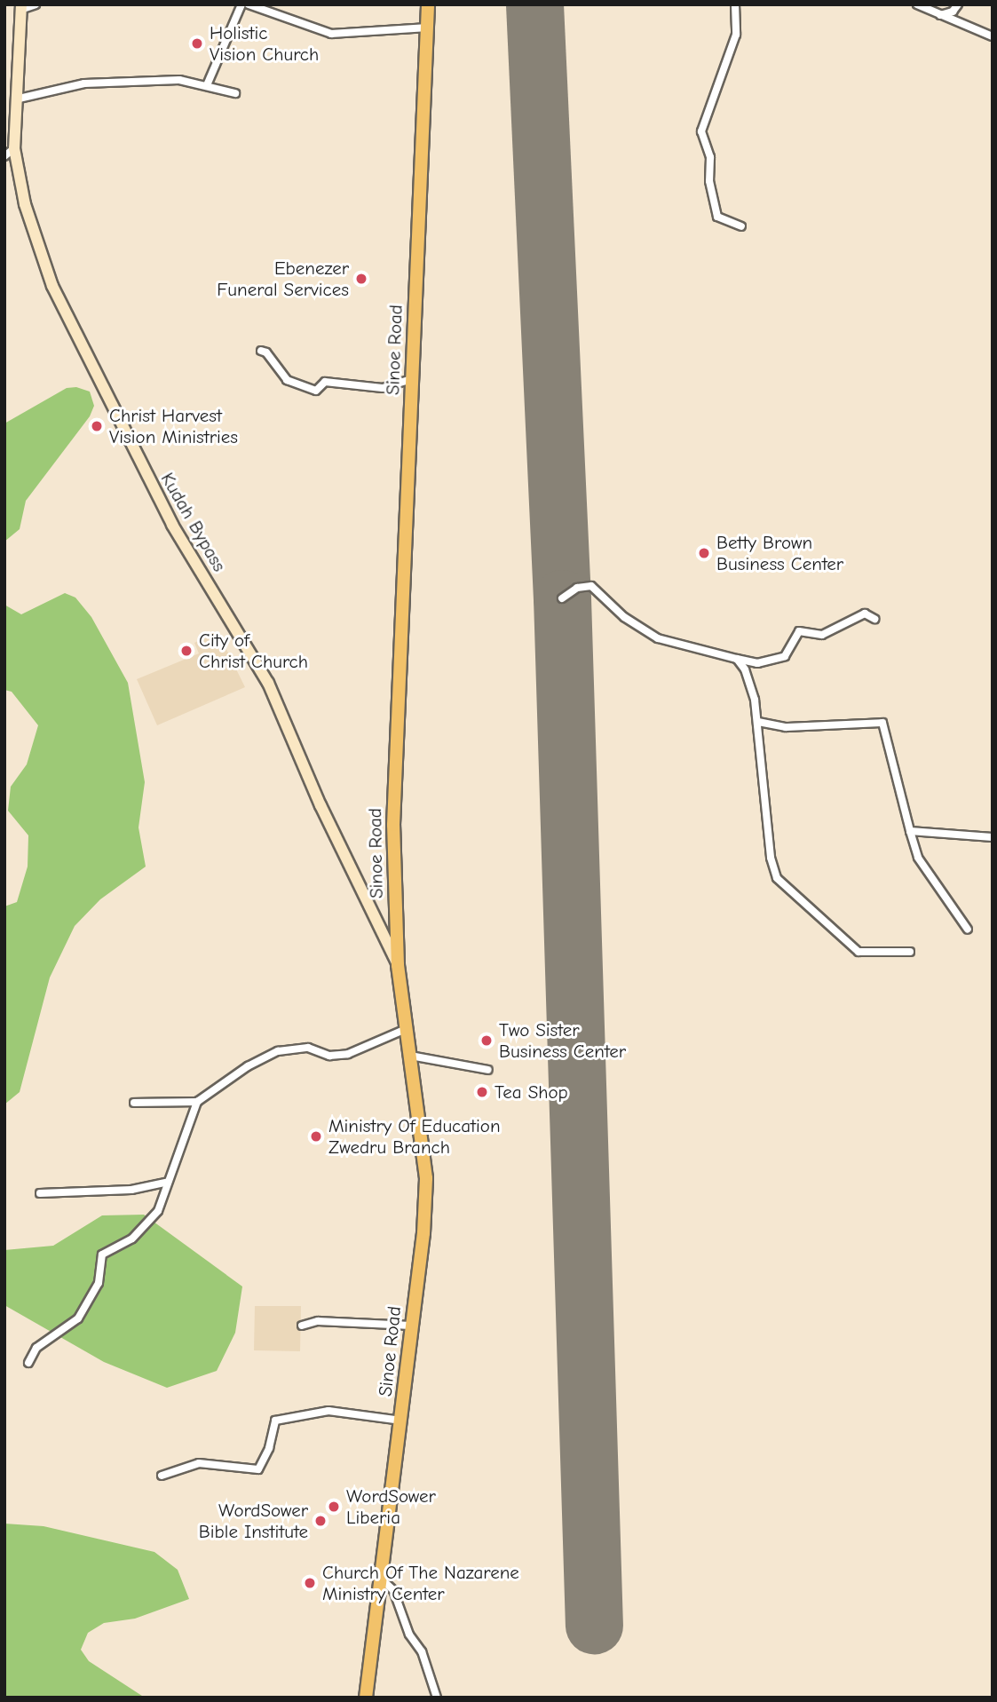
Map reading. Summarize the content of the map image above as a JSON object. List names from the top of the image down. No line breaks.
{"streets":{"highway":["Sinoe Road"],"street":["Kudah Bypass"]},"crossings":[["Sinoe Road","Kudah Bypass"]],"places":["Holistic Vision Church","Ebenezer Funeral Services","Christ Harvest Vision Ministries","Betty Brown Business Center","City of Christ Church","Two Sister Business Center","Tea Shop","Ministry Of Education Zwedru Branch","WordSower Liberia","WordSower Bible Institute","Church Of The Nazarene Ministry Center"]}
